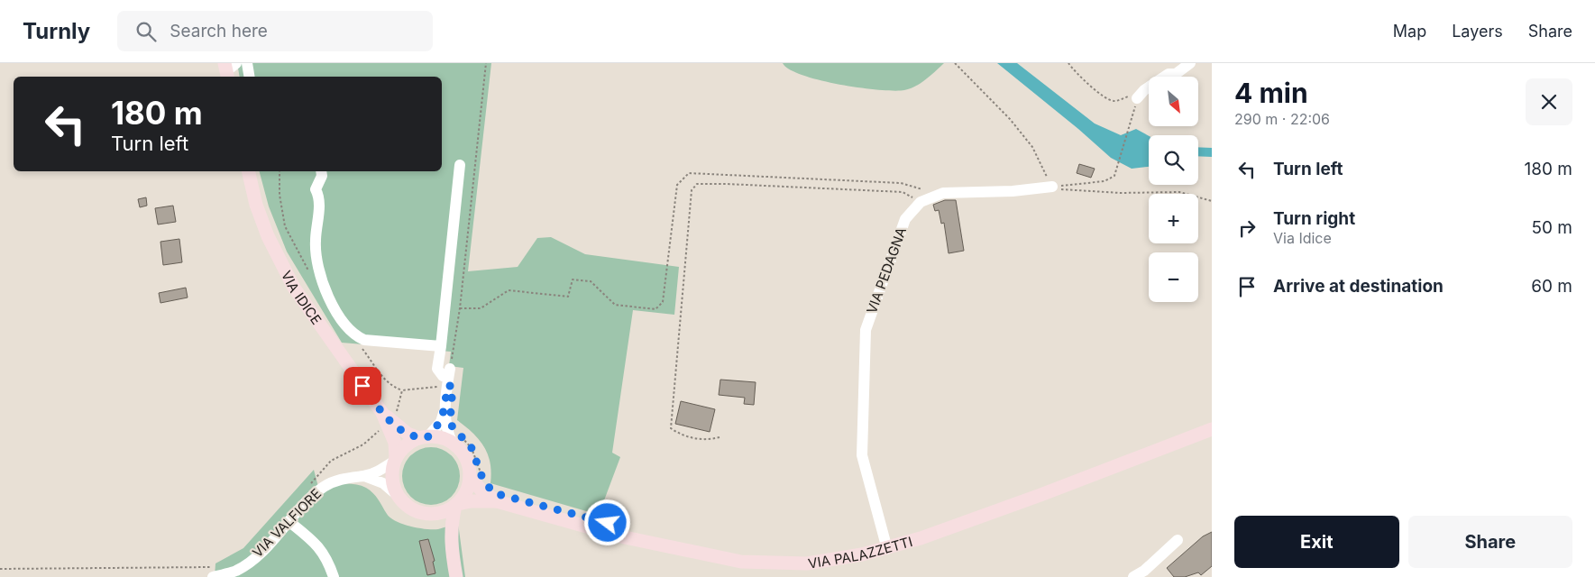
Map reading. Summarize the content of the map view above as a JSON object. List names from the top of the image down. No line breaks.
{"streets":{"main road":["VIA IDICE","VIA PALAZZETTI"],"street":["VIA PEDAGNA","VIA VALFIORE"]},"crossings":[["VIA PEDAGNA","VIA PALAZZETTI"],["VIA IDICE","VIA VALFIORE"],["VIA IDICE","VIA PALAZZETTI"],["VIA VALFIORE","VIA PALAZZETTI"]],"north":"bottom right","page":{"header":"Turnly","search":"Search here","nav":["Map","Layers","Share"],"heading":["4 min","290 m · 22:06"],"map_buttons":["+","−"],"turn":["180 m","Turn left"],"list":[{"name":"Turn left","value":"180 m"},{"name":"Turn right","note":"Via Idice","value":"50 m"},{"name":"Arrive at destination","value":"60 m"}],"buttons":["Exit","Share"]}}
